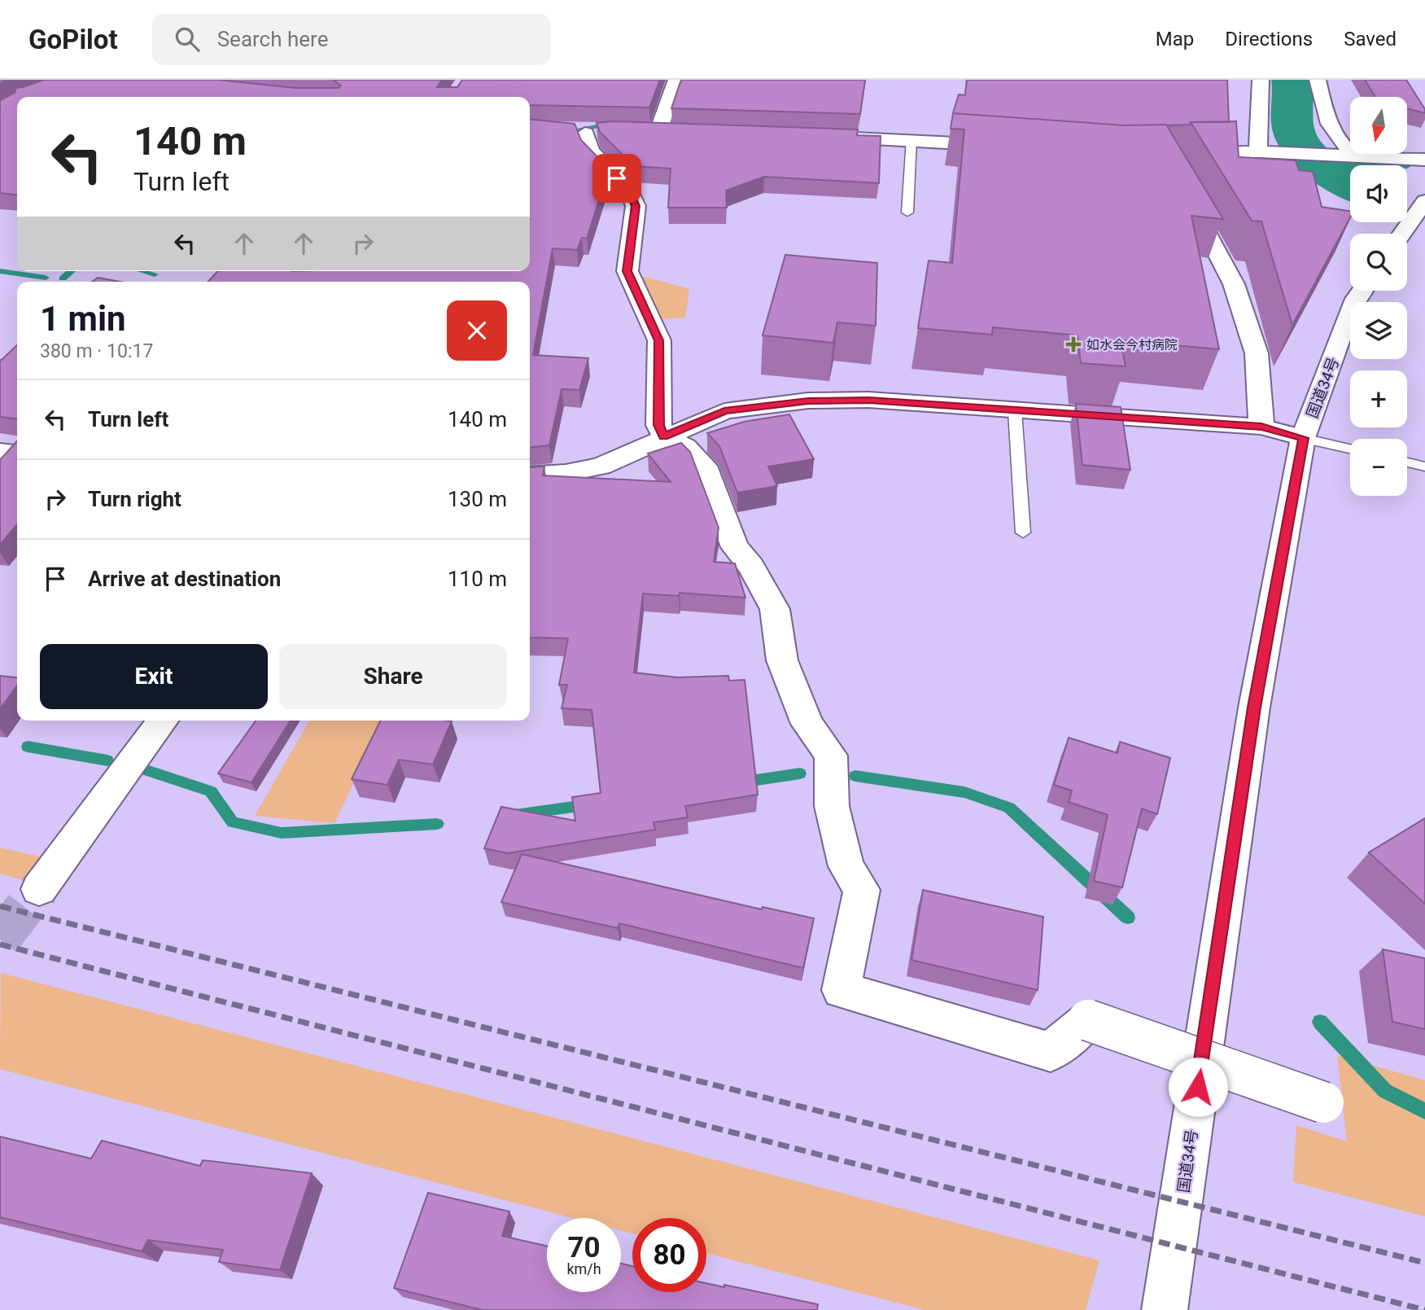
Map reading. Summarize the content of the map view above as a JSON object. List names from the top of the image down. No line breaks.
{"streets":{"main road":["国道34号"]},"places":{"health":["如水会今村病院"]},"north":"bottom","page":{"header":"GoPilot","search":"Search here","nav":["Map","Directions","Saved"],"map_buttons":["+","−"],"turn":["140 m","Turn left"],"heading":["1 min","380 m · 10:17"],"list":[{"name":"Turn left","value":"140 m"},{"name":"Turn right","value":"130 m"},{"name":"Arrive at destination","value":"110 m"}],"buttons":["Exit","Share"],"speed":"70 km/h","limit":"80"}}
